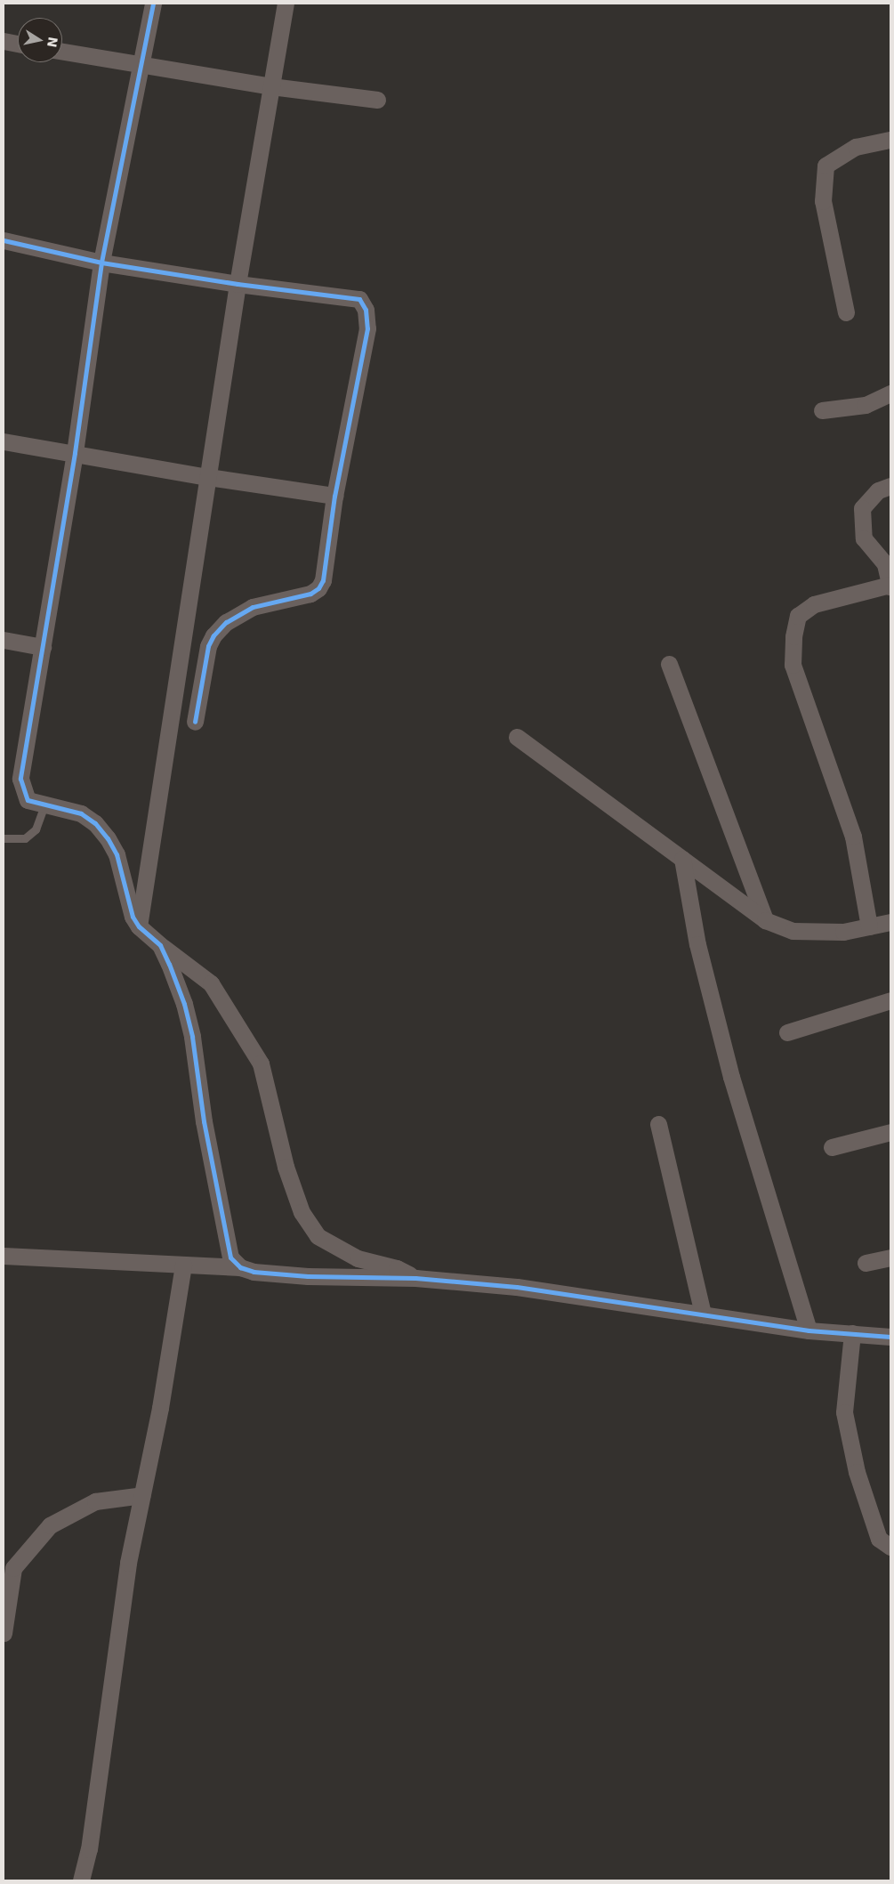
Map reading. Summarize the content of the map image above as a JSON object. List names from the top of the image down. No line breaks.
{"north":"right"}
